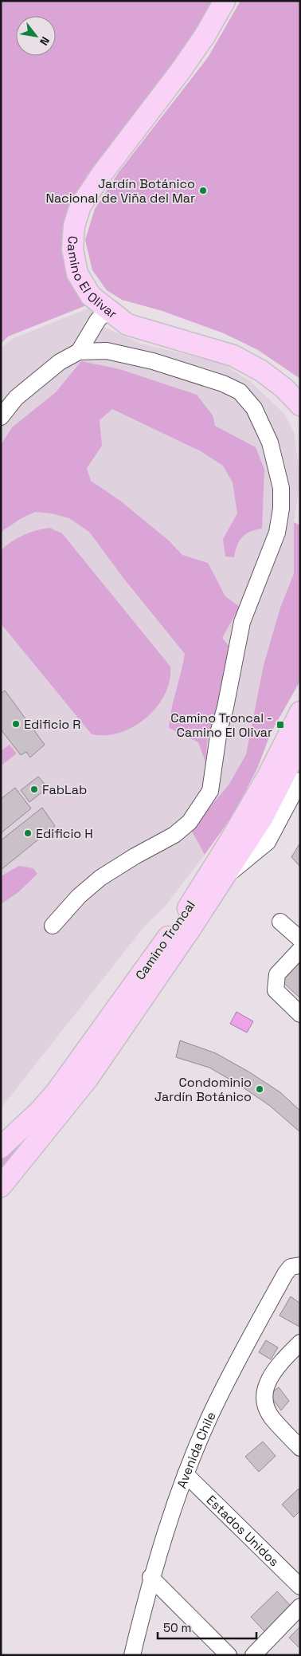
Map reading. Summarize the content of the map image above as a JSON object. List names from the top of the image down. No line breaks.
{"streets":{"main road":["Camino El Olivar","Camino Troncal"],"street":["Avenida Chile","Estados Unidos"]},"crossings":[["Avenida Chile","Estados Unidos"]],"places":{"other":["Jardín Botánico Nacional de Viña del Mar","Edificio R","FabLab","Edificio H","Condominio Jardín Botánico"],"transit":["Camino Troncal - Camino El Olivar"]},"scale_bar":"50 m","north":"bottom right"}
